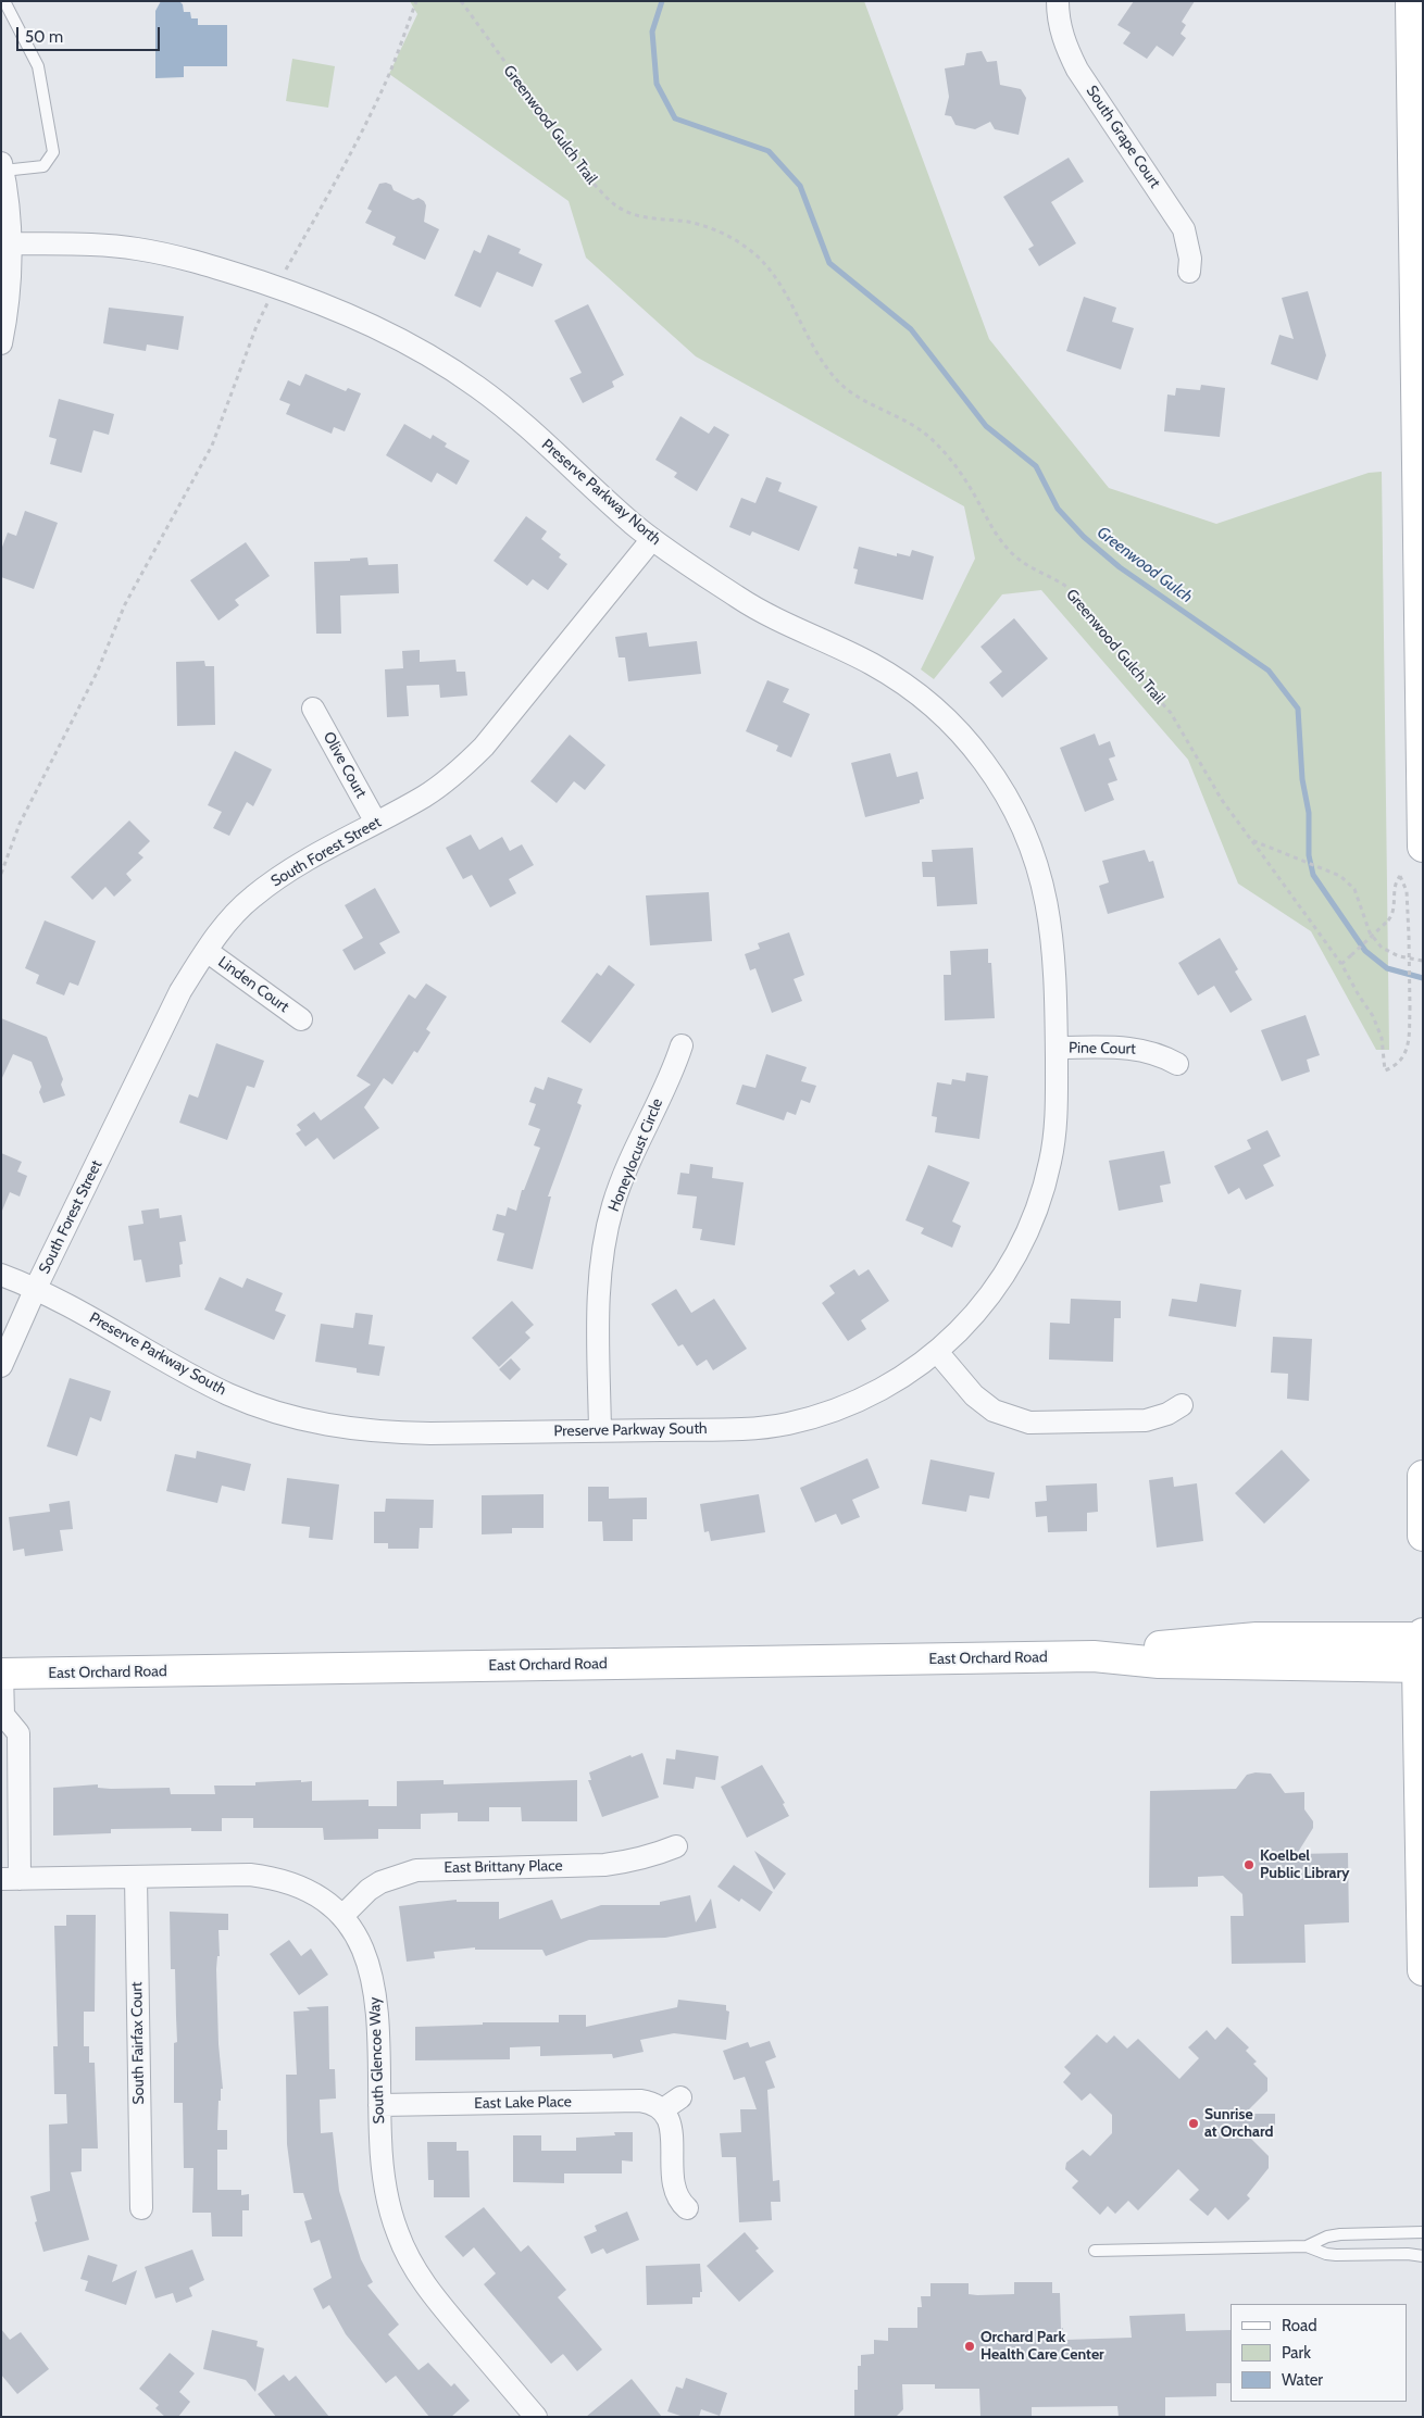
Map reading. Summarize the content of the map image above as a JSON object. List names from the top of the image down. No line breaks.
{"streets":{"street":["South Grape Court","Preserve Parkway North","Olive Court","South Forest Street","Linden Court","Pine Court","Honeylocust Circle","Preserve Parkway South","East Orchard Road","East Brittany Place","South Fairfax Court","South Glencoe Way","East Lake Place"],"path":["Greenwood Gulch Trail"]},"crossings":[["Preserve Parkway North","South Forest Street"],["Preserve Parkway North","Pine Court"],["Preserve Parkway North","Preserve Parkway South"],["Olive Court","South Forest Street"],["South Forest Street","Linden Court"],["South Forest Street","Preserve Parkway South"],["Pine Court","Preserve Parkway South"],["Honeylocust Circle","Preserve Parkway South"],["East Brittany Place","South Glencoe Way"],["South Fairfax Court","South Glencoe Way"],["South Glencoe Way","East Lake Place"]],"water":["Greenwood Gulch"],"places":["Koelbel Public Library","Sunrise at Orchard","Orchard Park Health Care Center"],"legend":["Road","Park","Water"],"scale_bar":"50 m"}
